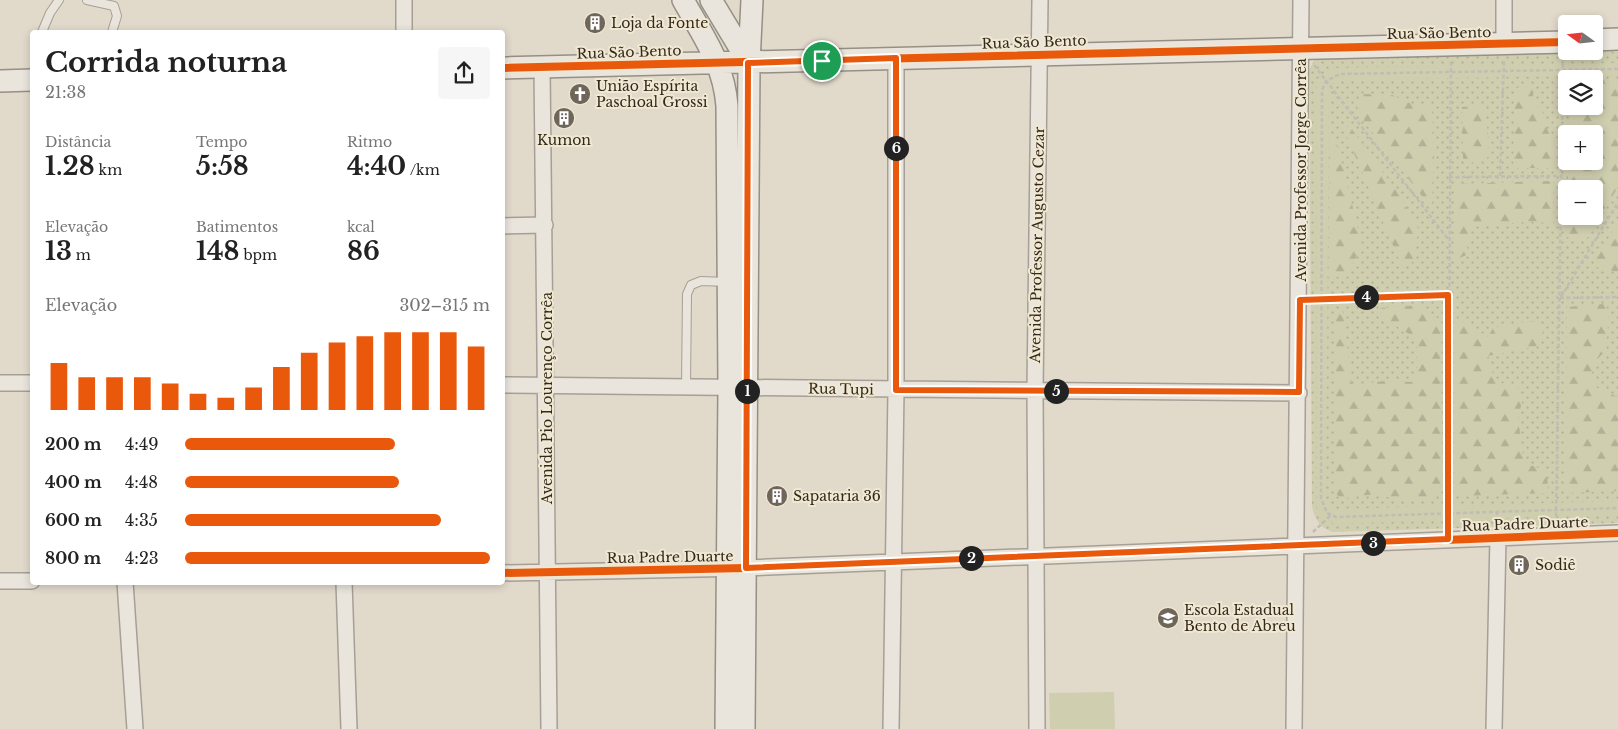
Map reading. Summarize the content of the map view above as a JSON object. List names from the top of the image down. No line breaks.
{"streets":{"main road":["Rua São Bento"],"street":["Avenida Professor Jorge Corrêa","Avenida Professor Augusto Cezar","Rua Tupi","Avenida Pio Lourenço Corrêa","Rua Padre Duarte"]},"crossings":[["Rua São Bento","Avenida Professor Jorge Corrêa"],["Rua São Bento","Avenida Professor Augusto Cezar"],["Rua São Bento","Avenida Pio Lourenço Corrêa"],["Avenida Professor Jorge Corrêa","Rua Tupi"],["Avenida Professor Jorge Corrêa","Rua Padre Duarte"],["Avenida Professor Augusto Cezar","Rua Tupi"],["Avenida Professor Augusto Cezar","Rua Padre Duarte"],["Rua Tupi","Avenida Pio Lourenço Corrêa"],["Avenida Pio Lourenço Corrêa","Rua Padre Duarte"]],"places":{"building":["Loja da Fonte","Kumon","Sapataria 36","Sodiê"],"church":["União Espírita Paschoal Grossi"],"school or university":["Escola Estadual Bento de Abreu"]},"north":"left","page":{"map_buttons":["+","−"],"heading":["Corrida noturna","21:38"],"stats":[["Distância","1.28 km"],["Tempo","5:58"],["Ritmo","4:40 /km"],["Elevação","13 m"],["Batimentos","148 bpm"],["kcal","86"]],"pins":["6","4","1","5","3","2"],"chart":["Elevação","302–315 m"],"list":[{"name":"200 m","note":"4:49"},{"name":"400 m","note":"4:48"},{"name":"600 m","note":"4:35"},{"name":"800 m","note":"4:23"}]}}
